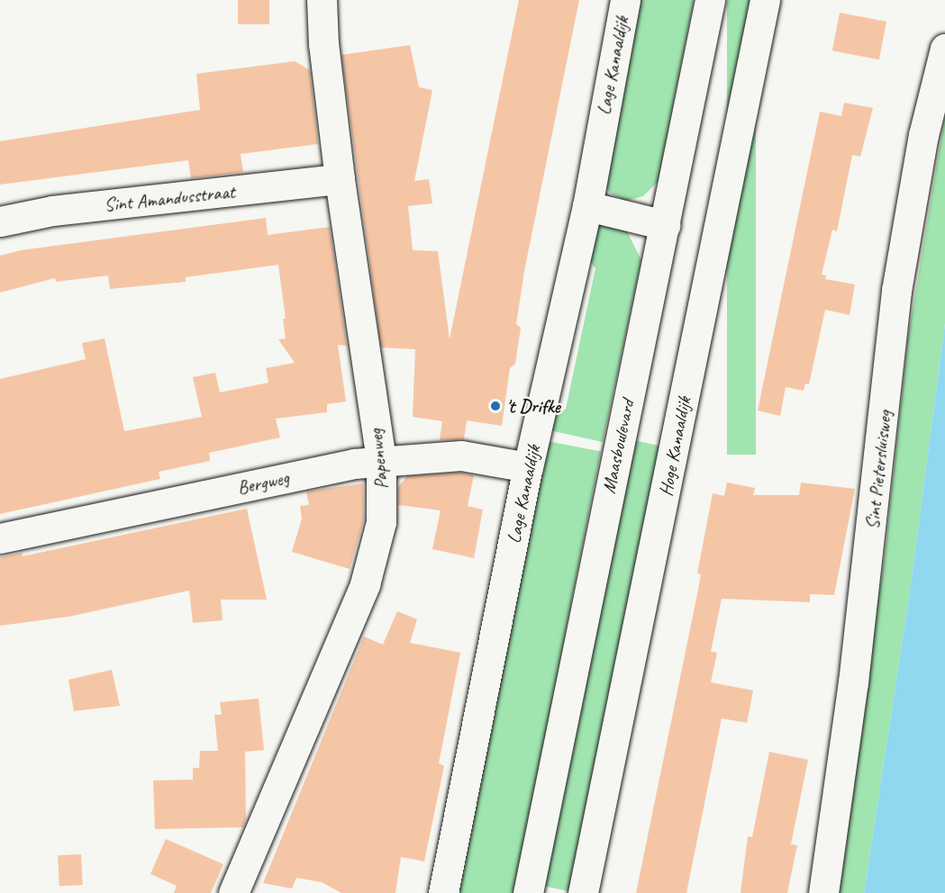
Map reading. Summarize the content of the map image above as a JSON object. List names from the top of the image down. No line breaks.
{"streets":{"street":["Lage Kanaaldijk","Sint Amandusstraat","Maasboulevard","Hoge Kanaaldijk","Papenweg","Sint Pietersluisweg","Bergweg"]},"crossings":[["Lage Kanaaldijk","Bergweg"],["Sint Amandusstraat","Papenweg"],["Papenweg","Bergweg"]],"places":["'t Drifke"]}
